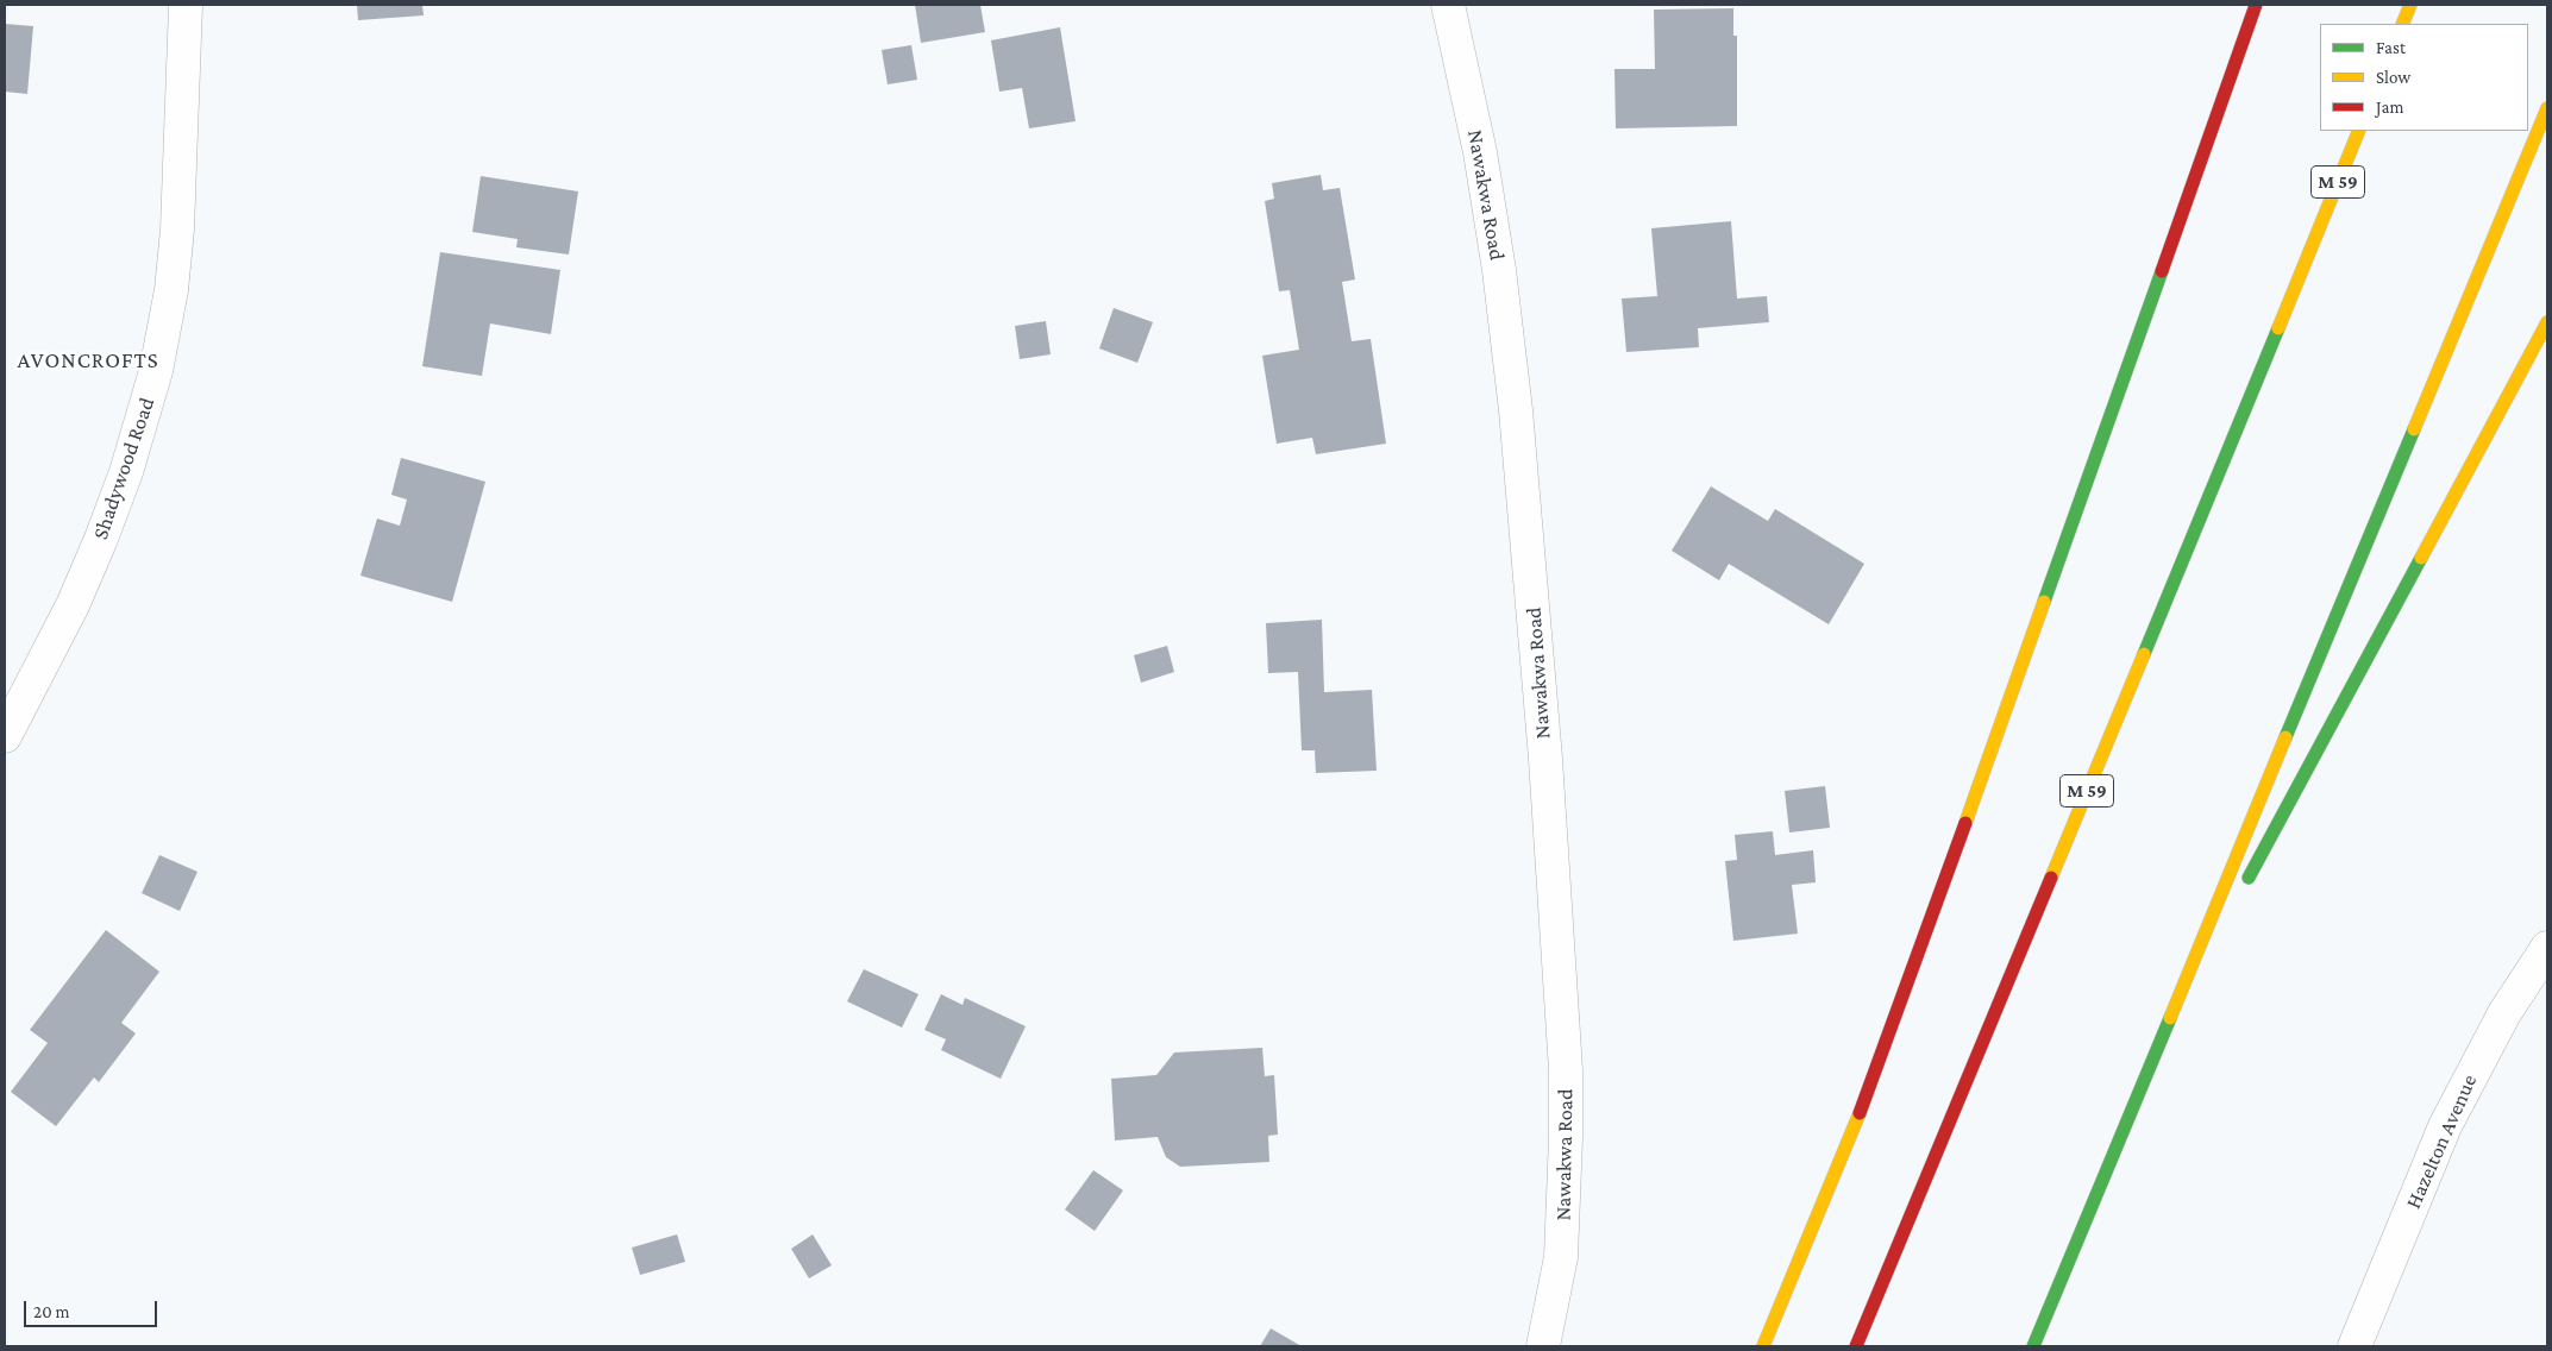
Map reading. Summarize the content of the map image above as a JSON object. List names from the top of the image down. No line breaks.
{"streets":{"highway":["M 59"],"street":["Nawakwa Road","Shadywood Road","Hazelton Avenue"]},"districts":["AVONCROFTS"],"legend":["Fast","Slow","Jam"],"scale_bar":"20 m"}
